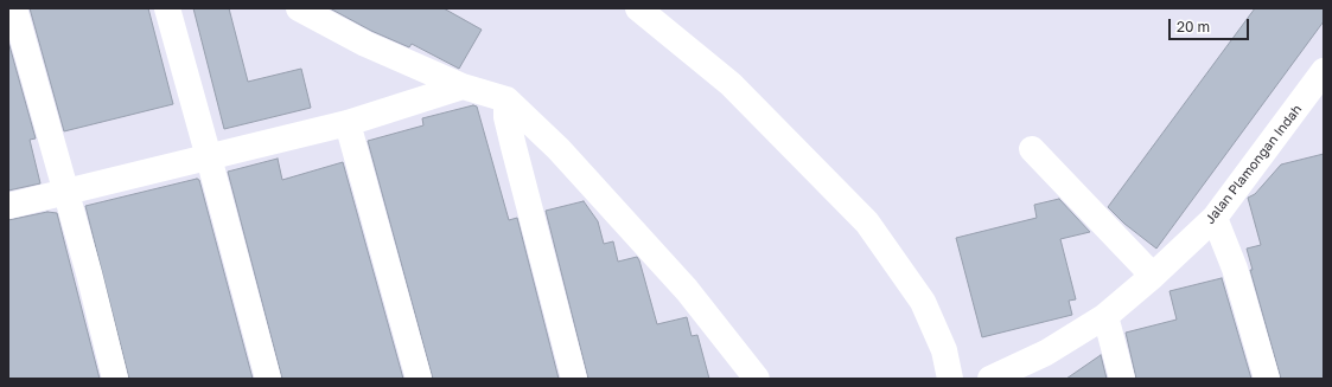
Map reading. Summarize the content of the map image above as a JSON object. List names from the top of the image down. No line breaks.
{"streets":{"street":["Jalan Plamongan Indah"]},"scale_bar":"20 m"}
